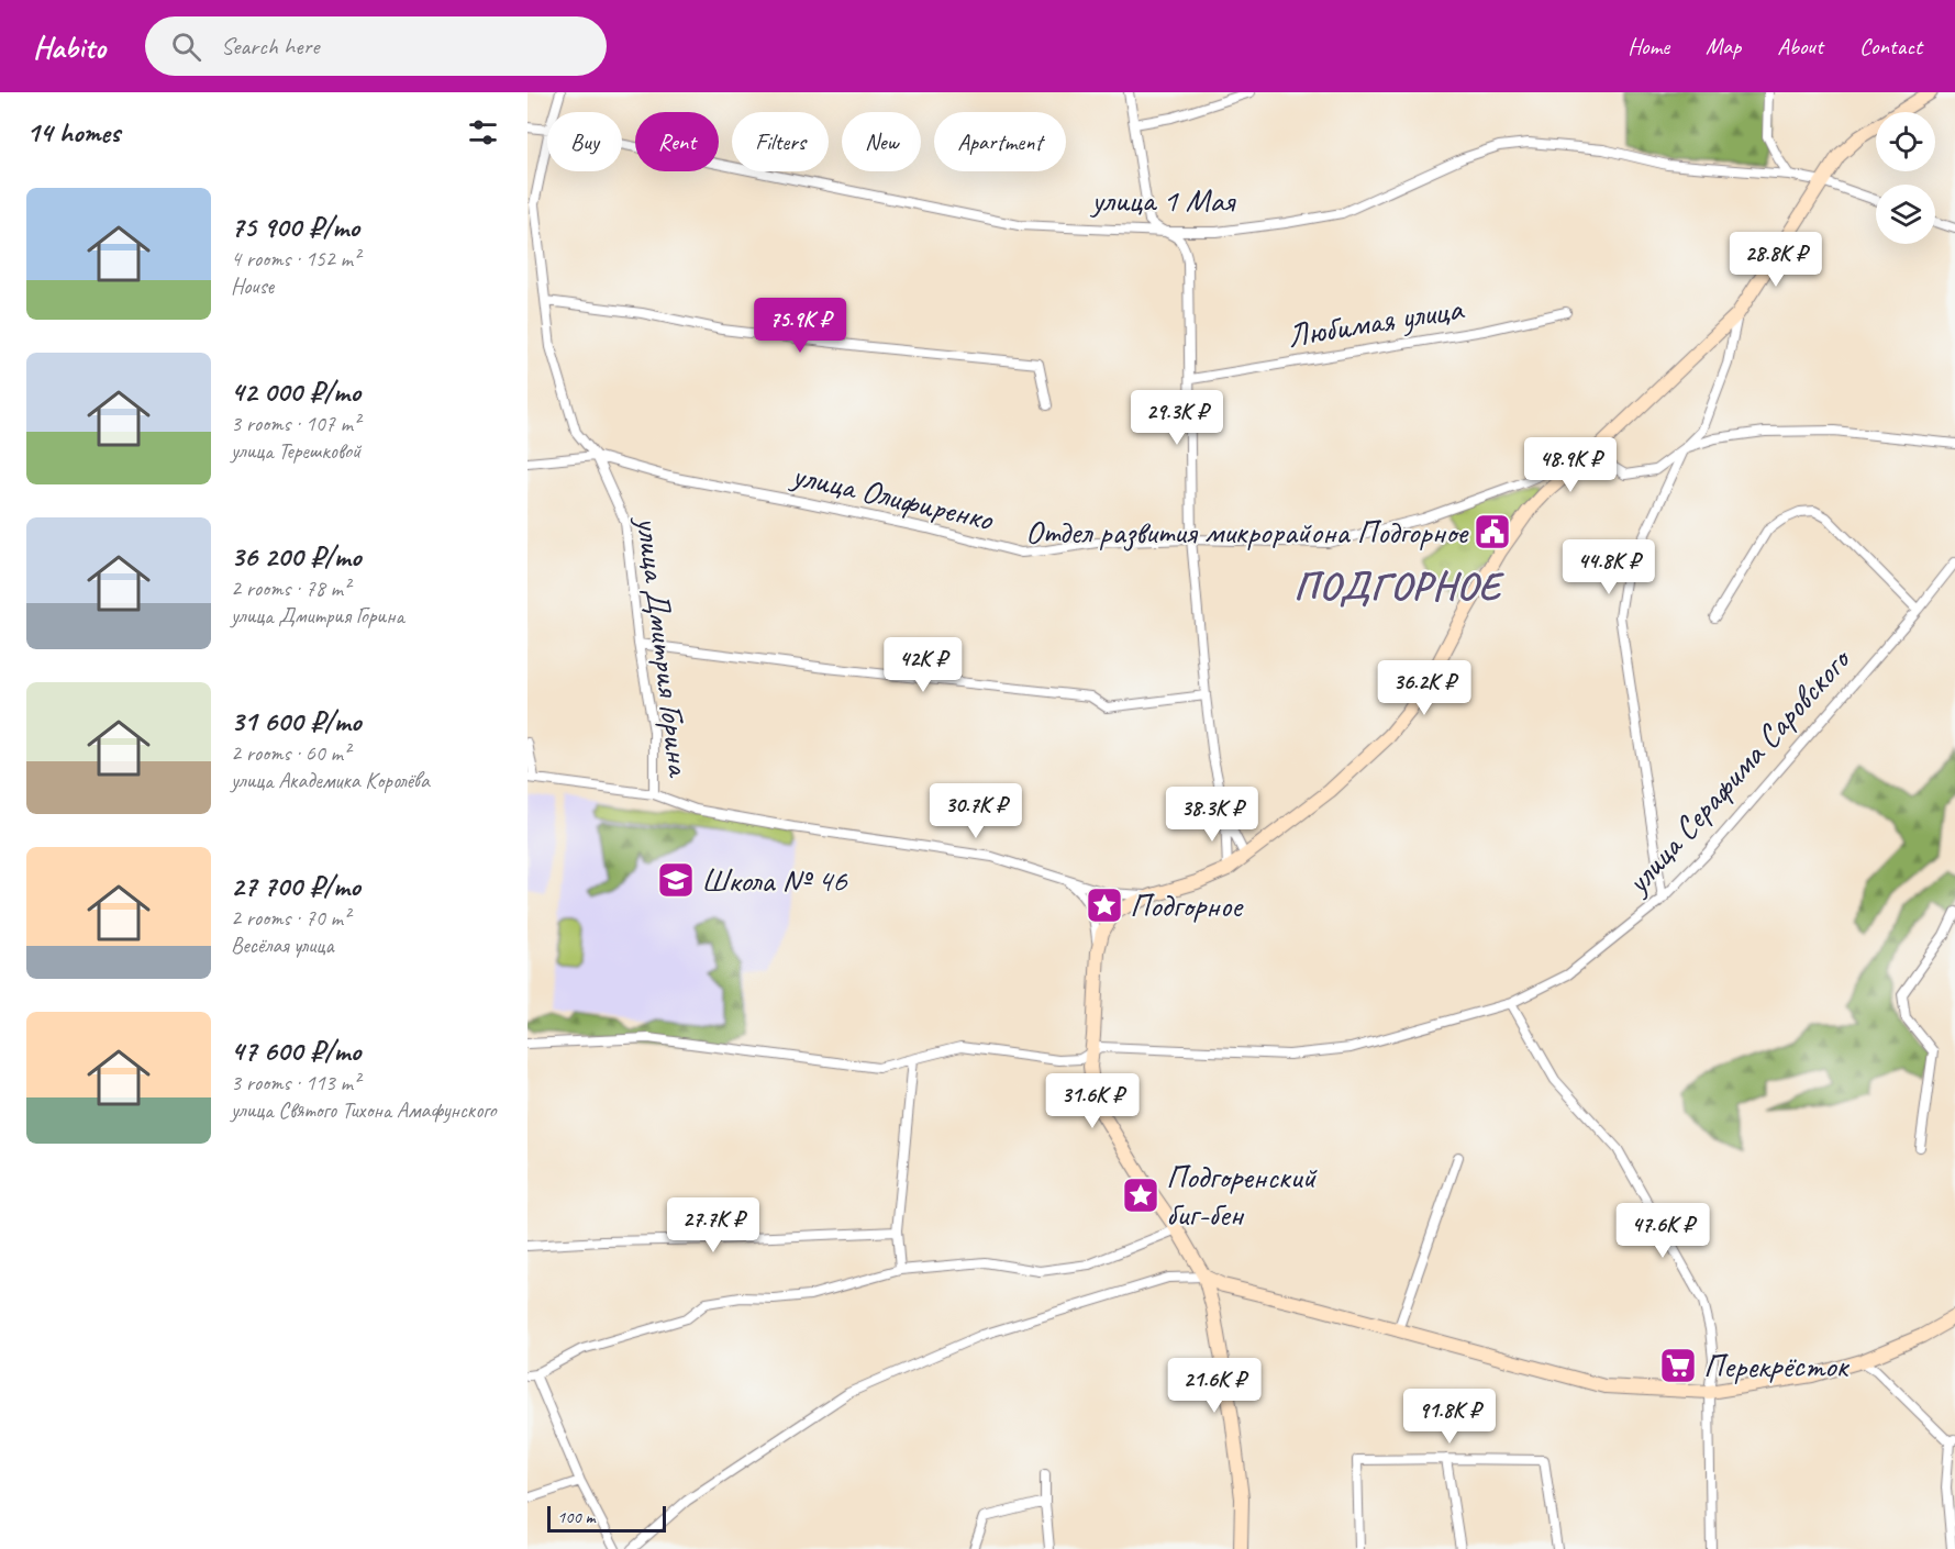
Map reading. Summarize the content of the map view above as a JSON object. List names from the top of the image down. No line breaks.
{"streets":{"street":["улица 1 Мая","Любимая улица","улица Олифиренко","улица Дмитрия Горина","улица Серафима Саровского"]},"crossings":[["улица Олифиренко","улица Дмитрия Горина"]],"districts":["ПОДГОРНОЕ"],"places":{"public building":["Отдел развития микрорайона Подгорное"],"school or university":["Школа № 46"],"place":["Подгорное","Подгоренский биг-бен"],"supermarket":["Перекрёсток"]},"scale_bar":"100 m","page":{"header":"Habito","search":"Search here","nav":["Home","Map","About","Contact"],"heading":"14 homes","chip":["Buy","Rent","Filters","New","Apartment"],"list":[{"name":"75 900 ₽/mo","note":"4 rooms · 152 m² · House"},{"name":"42 000 ₽/mo","note":"3 rooms · 107 m² · улица Терешковой"},{"name":"36 200 ₽/mo","note":"2 rooms · 78 m² · улица Дмитрия Горина"},{"name":"31 600 ₽/mo","note":"2 rooms · 60 m² · улица Академика Королёва"},{"name":"27 700 ₽/mo","note":"2 rooms · 70 m² · Весёлая улица"},{"name":"47 600 ₽/mo","note":"3 rooms · 113 m² · улица Святого Тихона Амафунского"}],"price":["28.8K ₽","75.9K ₽","29.3K ₽","48.9K ₽","44.8K ₽","42K ₽","36.2K ₽","30.7K ₽","38.3K ₽","31.6K ₽","27.7K ₽","47.6K ₽","21.6K ₽","91.8K ₽"],"scale":"100 m"}}
